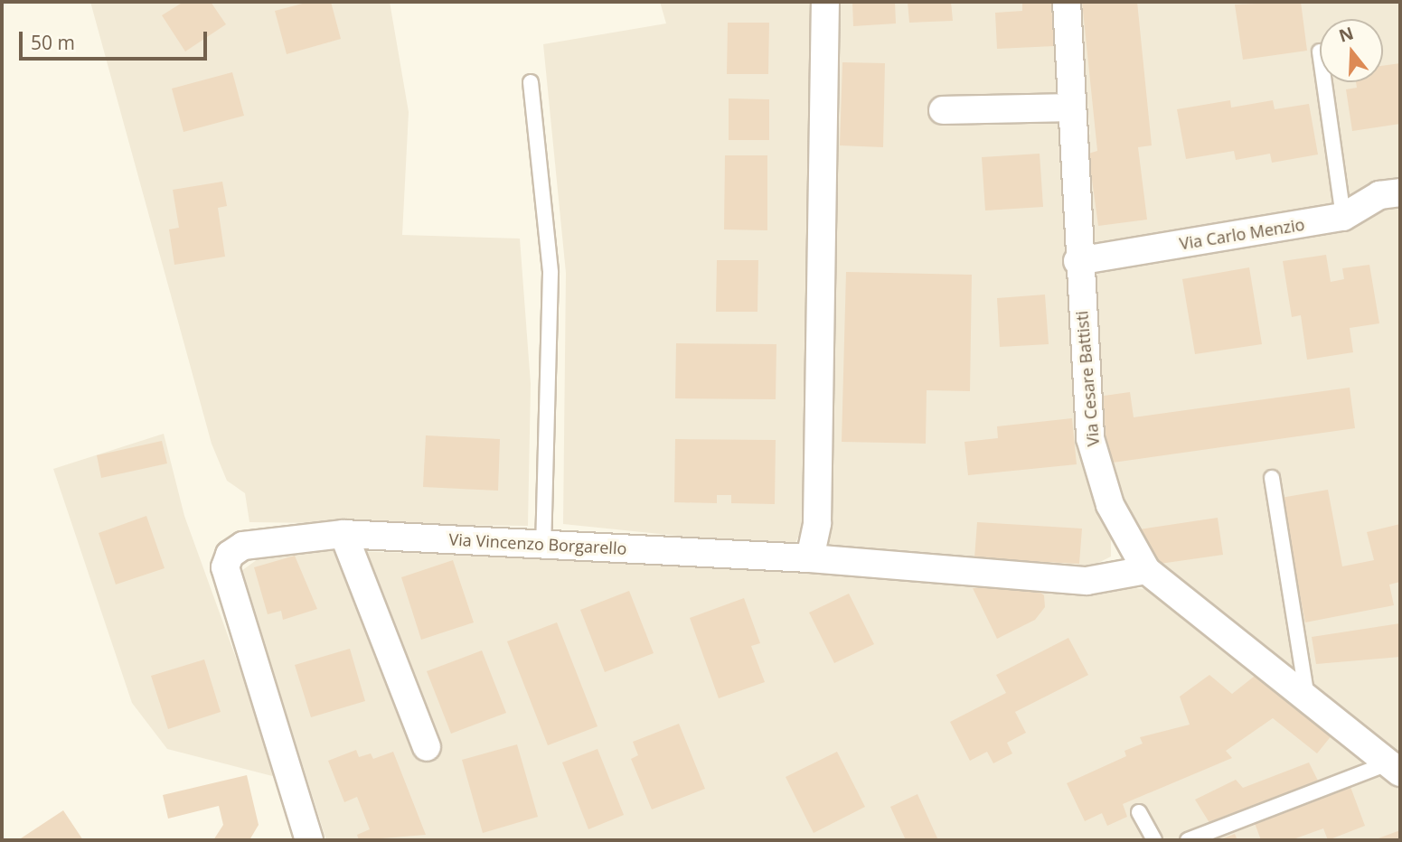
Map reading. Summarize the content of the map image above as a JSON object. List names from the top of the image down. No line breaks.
{"streets":{"street":["Via Carlo Menzio","Via Cesare Battisti","Via Vincenzo Borgarello"]},"crossings":[["Via Carlo Menzio","Via Cesare Battisti"],["Via Cesare Battisti","Via Vincenzo Borgarello"]],"scale_bar":"50 m","north":"top"}
